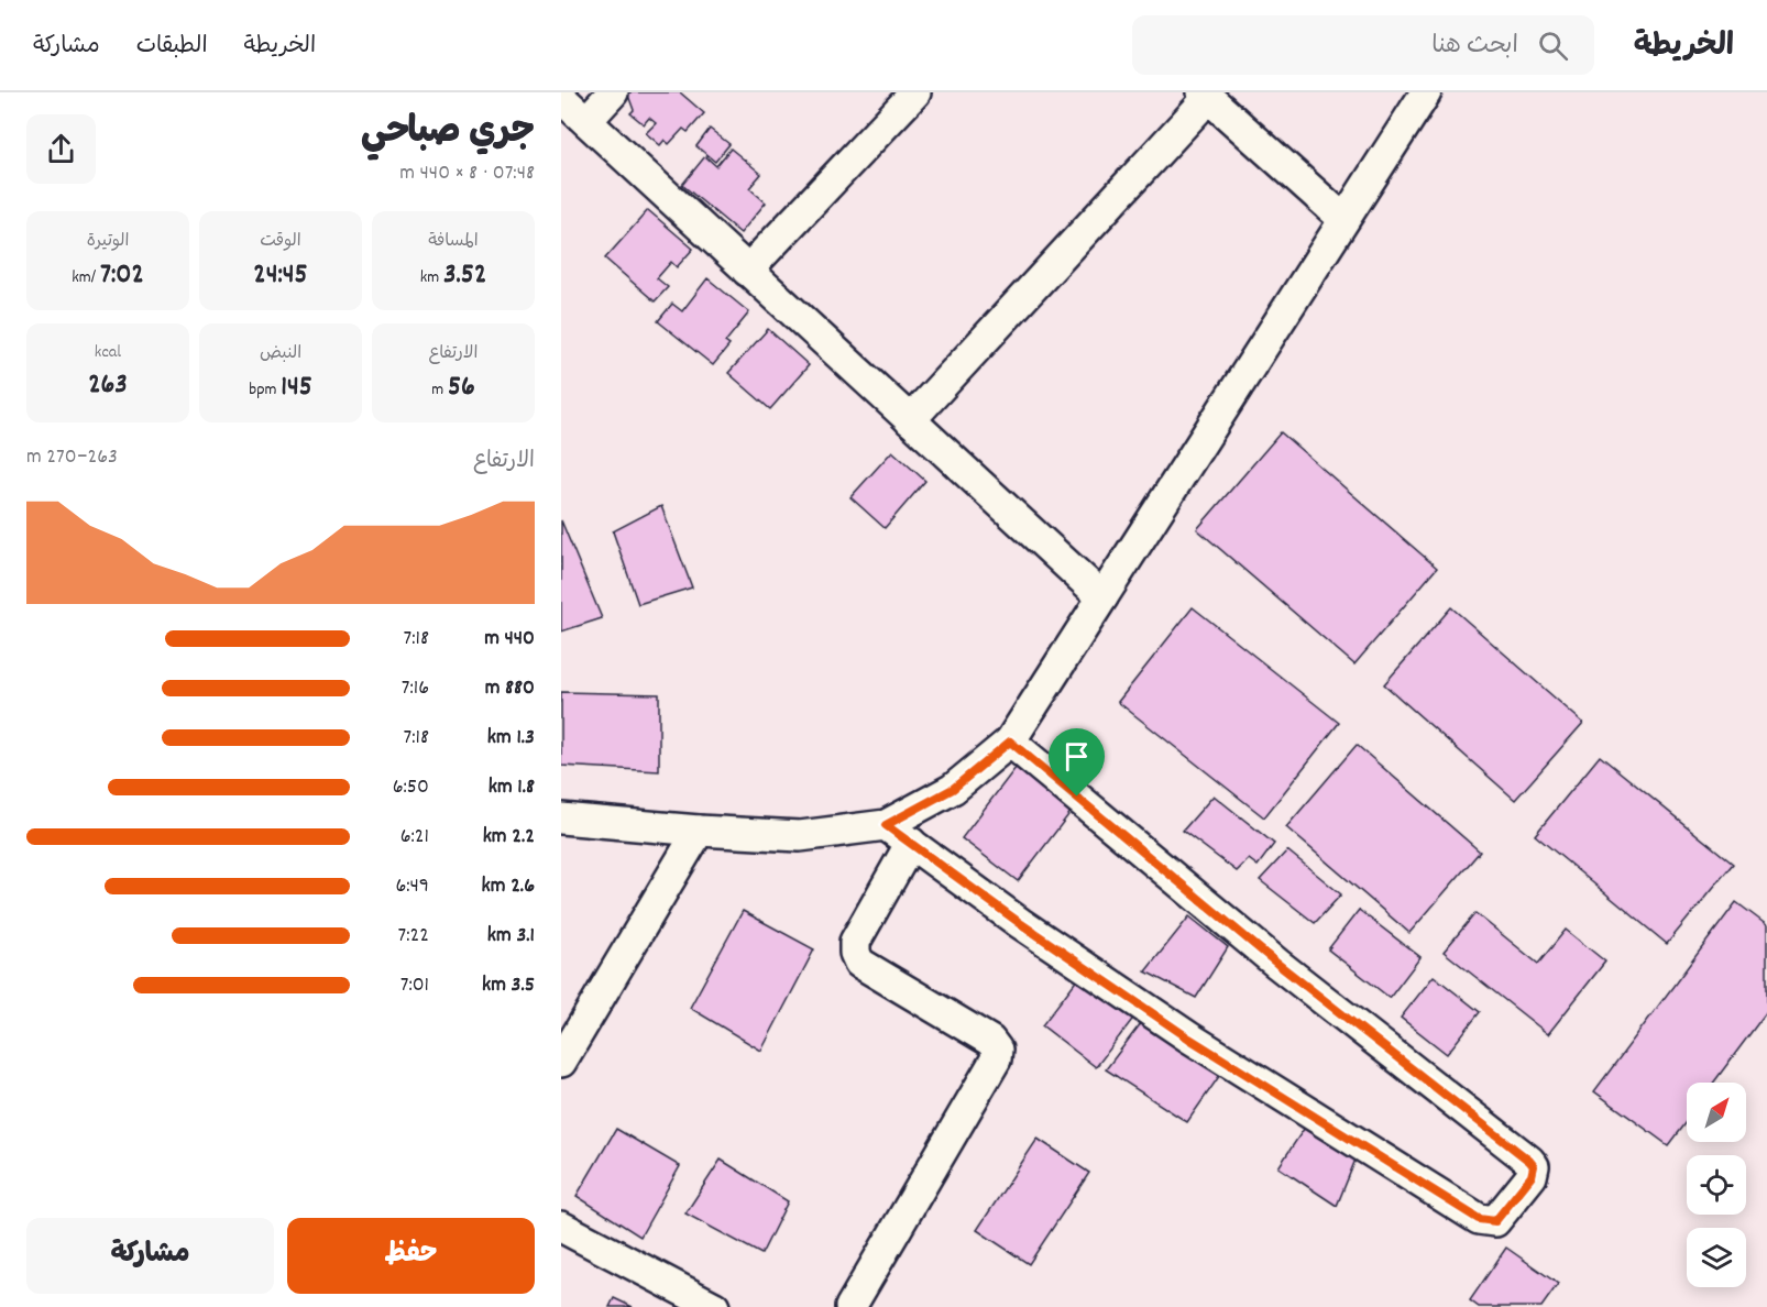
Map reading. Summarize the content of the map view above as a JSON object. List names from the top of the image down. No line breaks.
{"north":"top right","page":{"header":"الخريطة","search":"ابحث هنا","nav":["الخريطة","الطبقات","مشاركة"],"heading":["جري صباحي","07:48 · 8 × 440 m"],"stats":[["المسافة","3.52 km"],["الوقت","24:45"],["الوتيرة","7:02 /km"],["الارتفاع","56 m"],["النبض","145 bpm"],["kcal","263"]],"chart":["الارتفاع","263–270 m"],"list":[{"name":"440 m","note":"7:18"},{"name":"880 m","note":"7:16"},{"name":"1.3 km","note":"7:18"},{"name":"1.8 km","note":"6:50"},{"name":"2.2 km","note":"6:21"},{"name":"2.6 km","note":"6:49"},{"name":"3.1 km","note":"7:22"},{"name":"3.5 km","note":"7:01"}],"buttons":["حفظ","مشاركة"]}}
